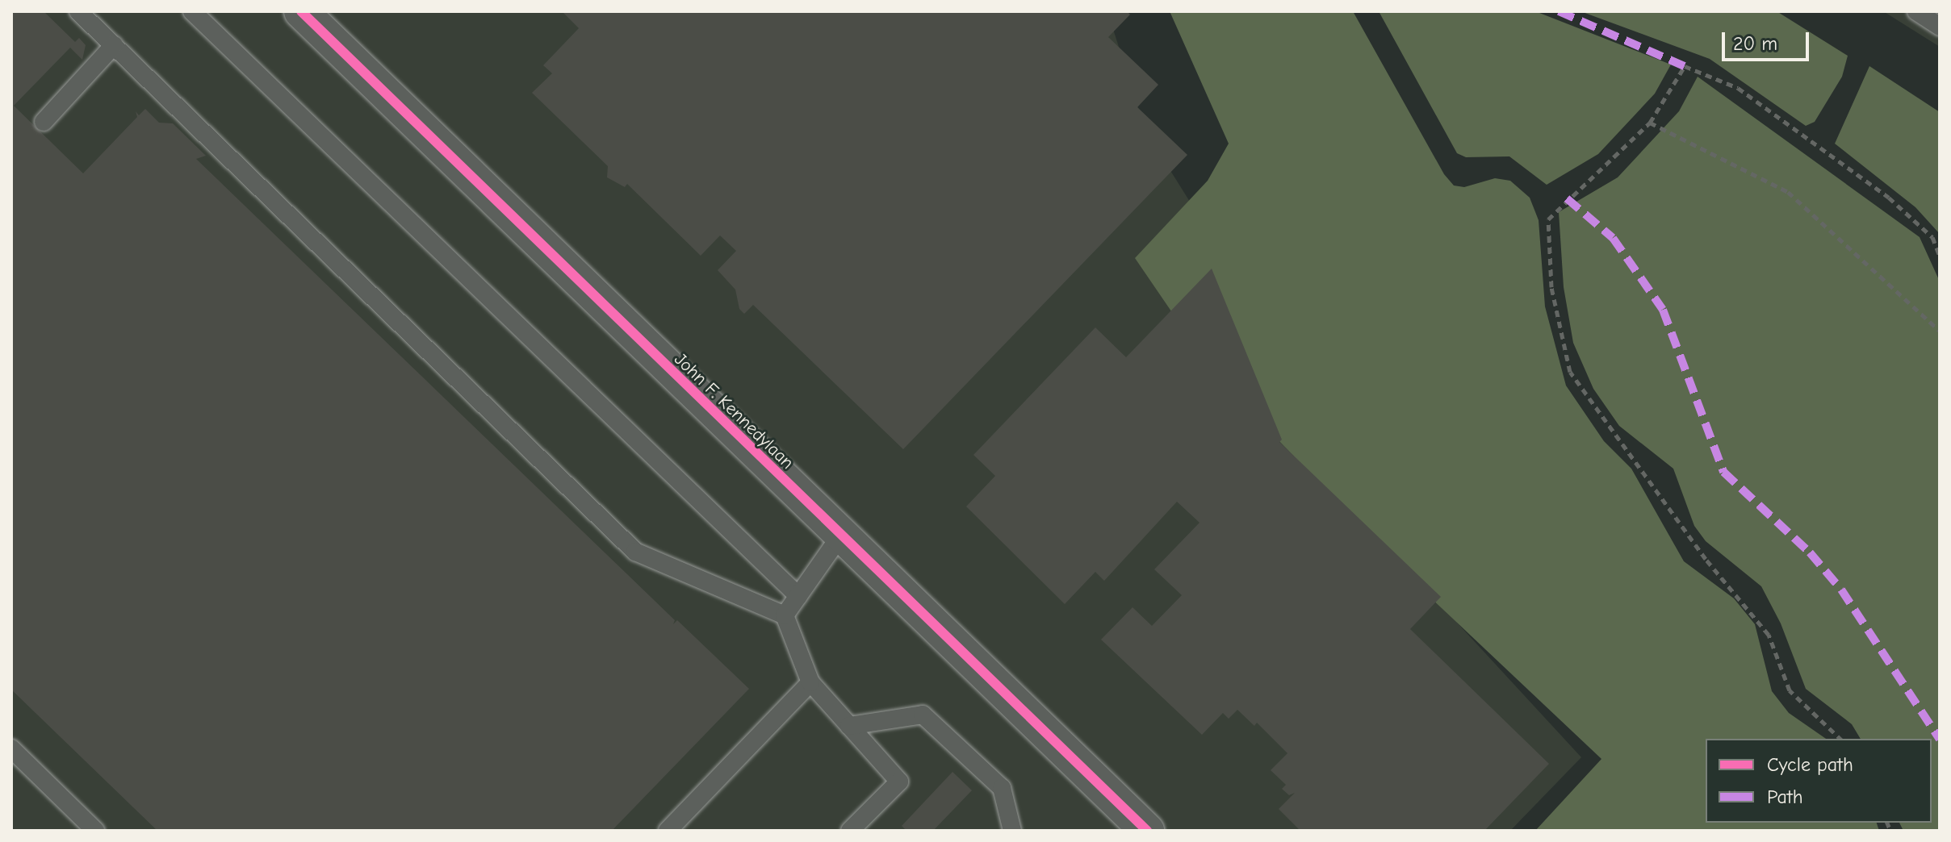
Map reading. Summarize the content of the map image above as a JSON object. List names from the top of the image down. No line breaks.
{"streets":{"street":["John F. Kennedylaan"]},"legend":["Cycle path","Path"],"scale_bar":"20 m"}
